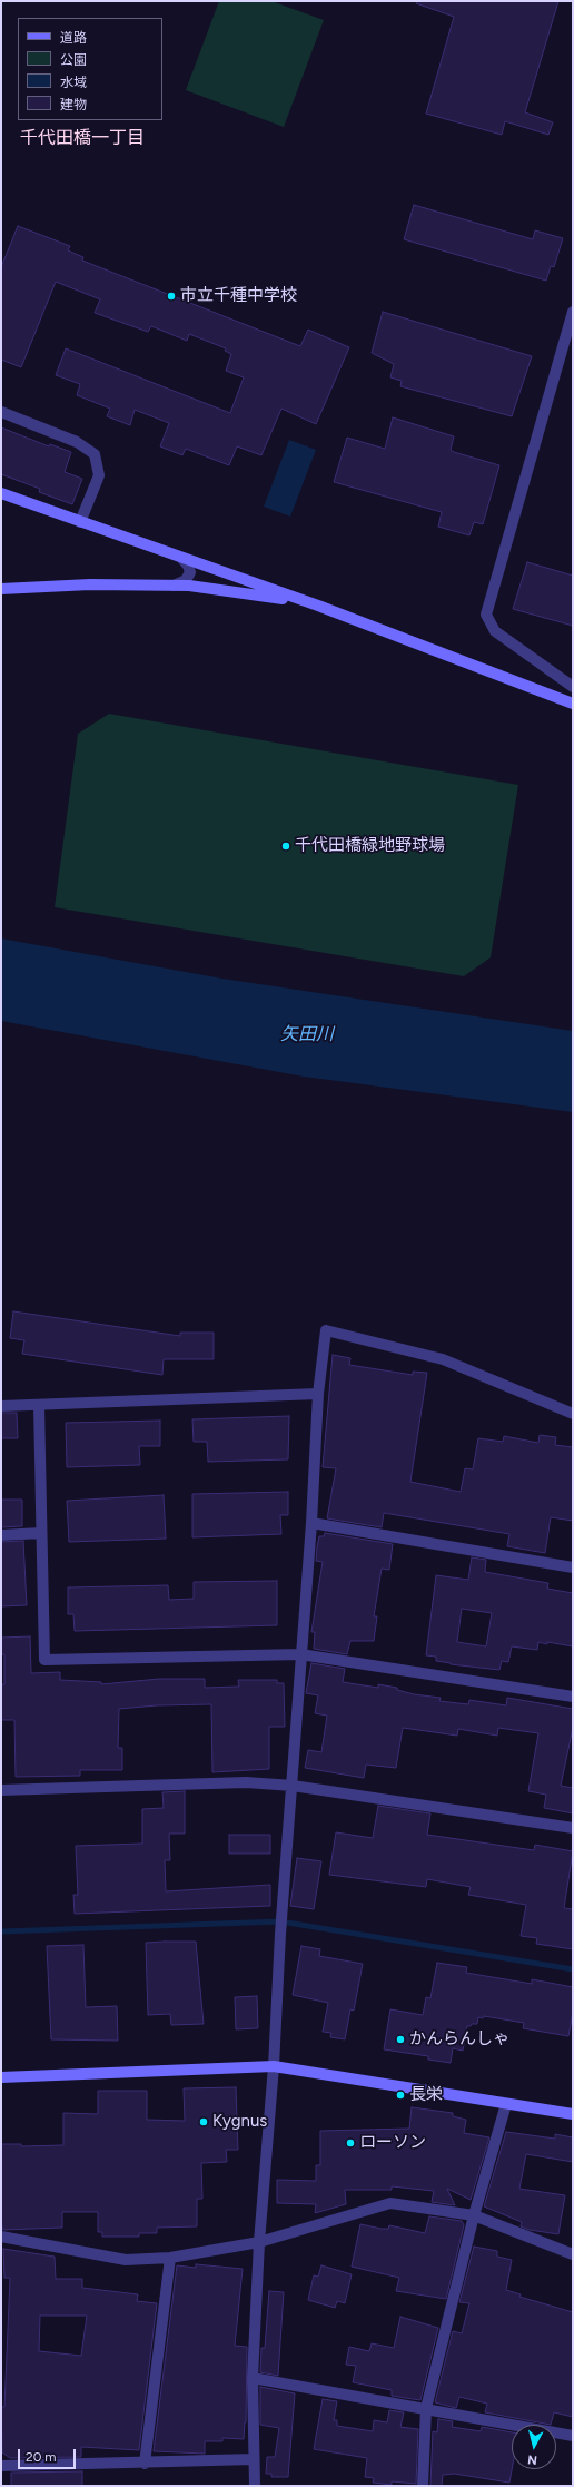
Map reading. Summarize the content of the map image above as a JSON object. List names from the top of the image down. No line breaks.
{"districts":["千代田橋一丁目"],"water":["矢田川"],"places":["市立千種中学校","千代田橋緑地野球場","かんらんしゃ","長栄","Kygnus","ローソン"],"legend":["道路","公園","水域","建物"],"scale_bar":"20 m","north":"bottom"}
